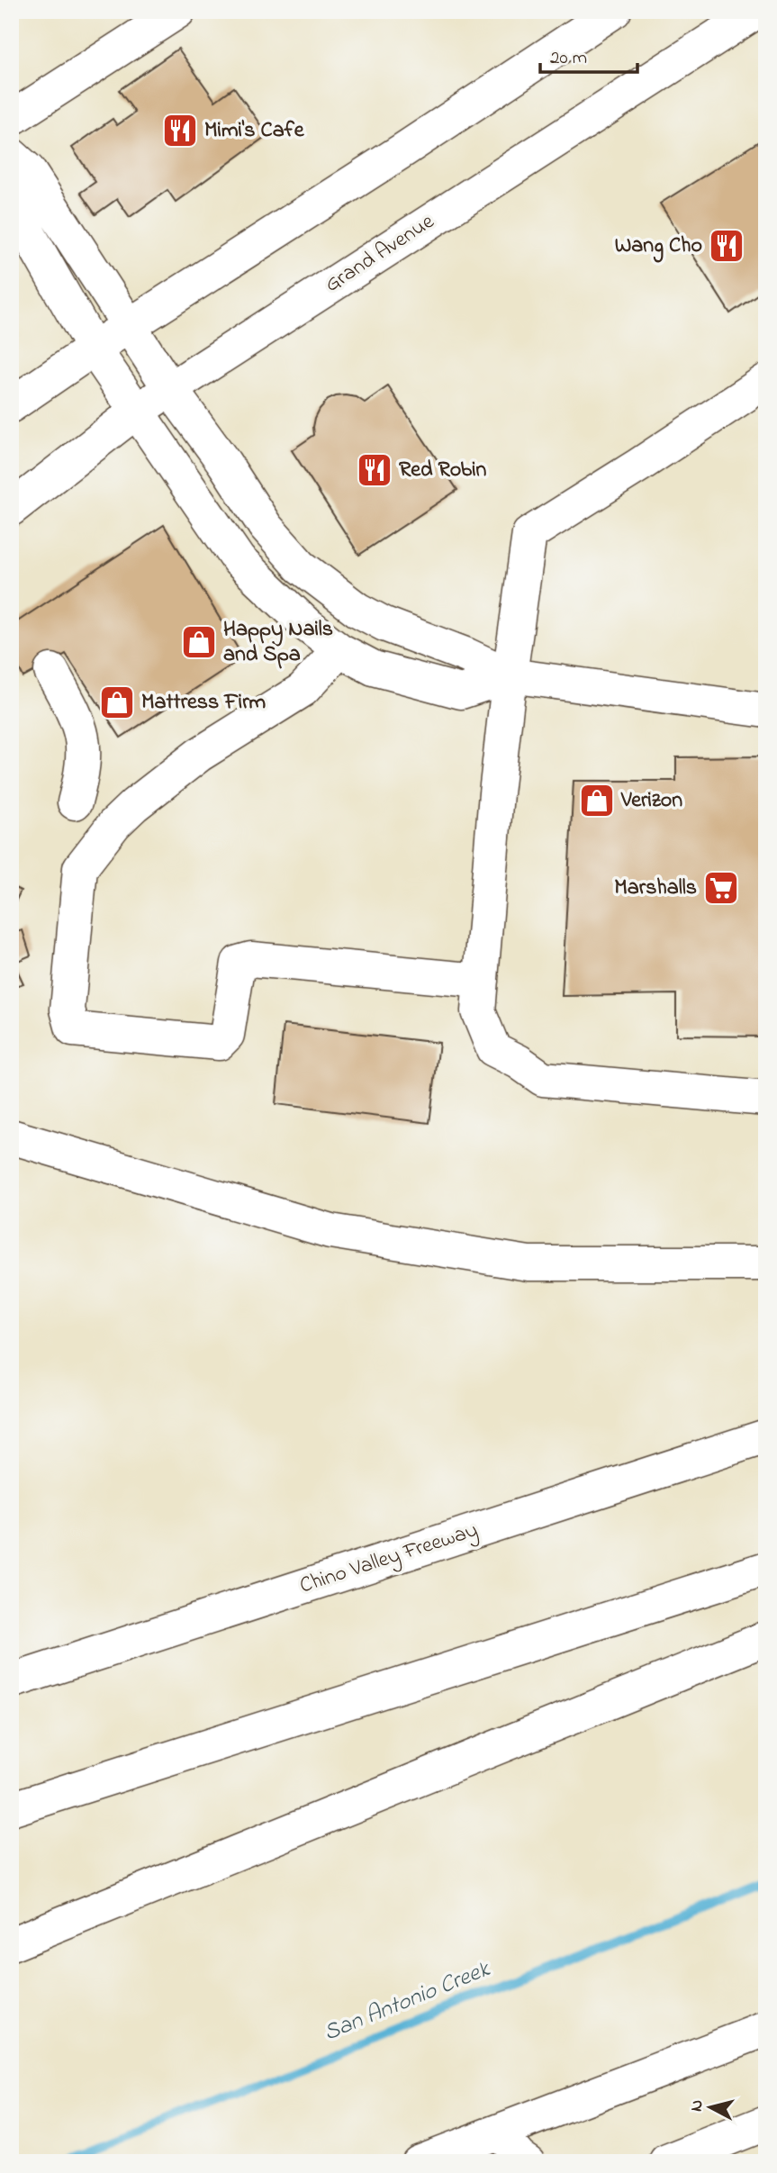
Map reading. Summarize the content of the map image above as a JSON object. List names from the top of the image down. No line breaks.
{"streets":{"main road":["Grand Avenue","Chino Valley Freeway"]},"water":["San Antonio Creek"],"places":{"restaurant":["Mimi's Cafe","Wang Cho","Red Robin"],"shop":["Happy Nails and Spa","Mattress Firm","Verizon"],"supermarket":["Marshalls"]},"scale_bar":"20 m","north":"left"}
